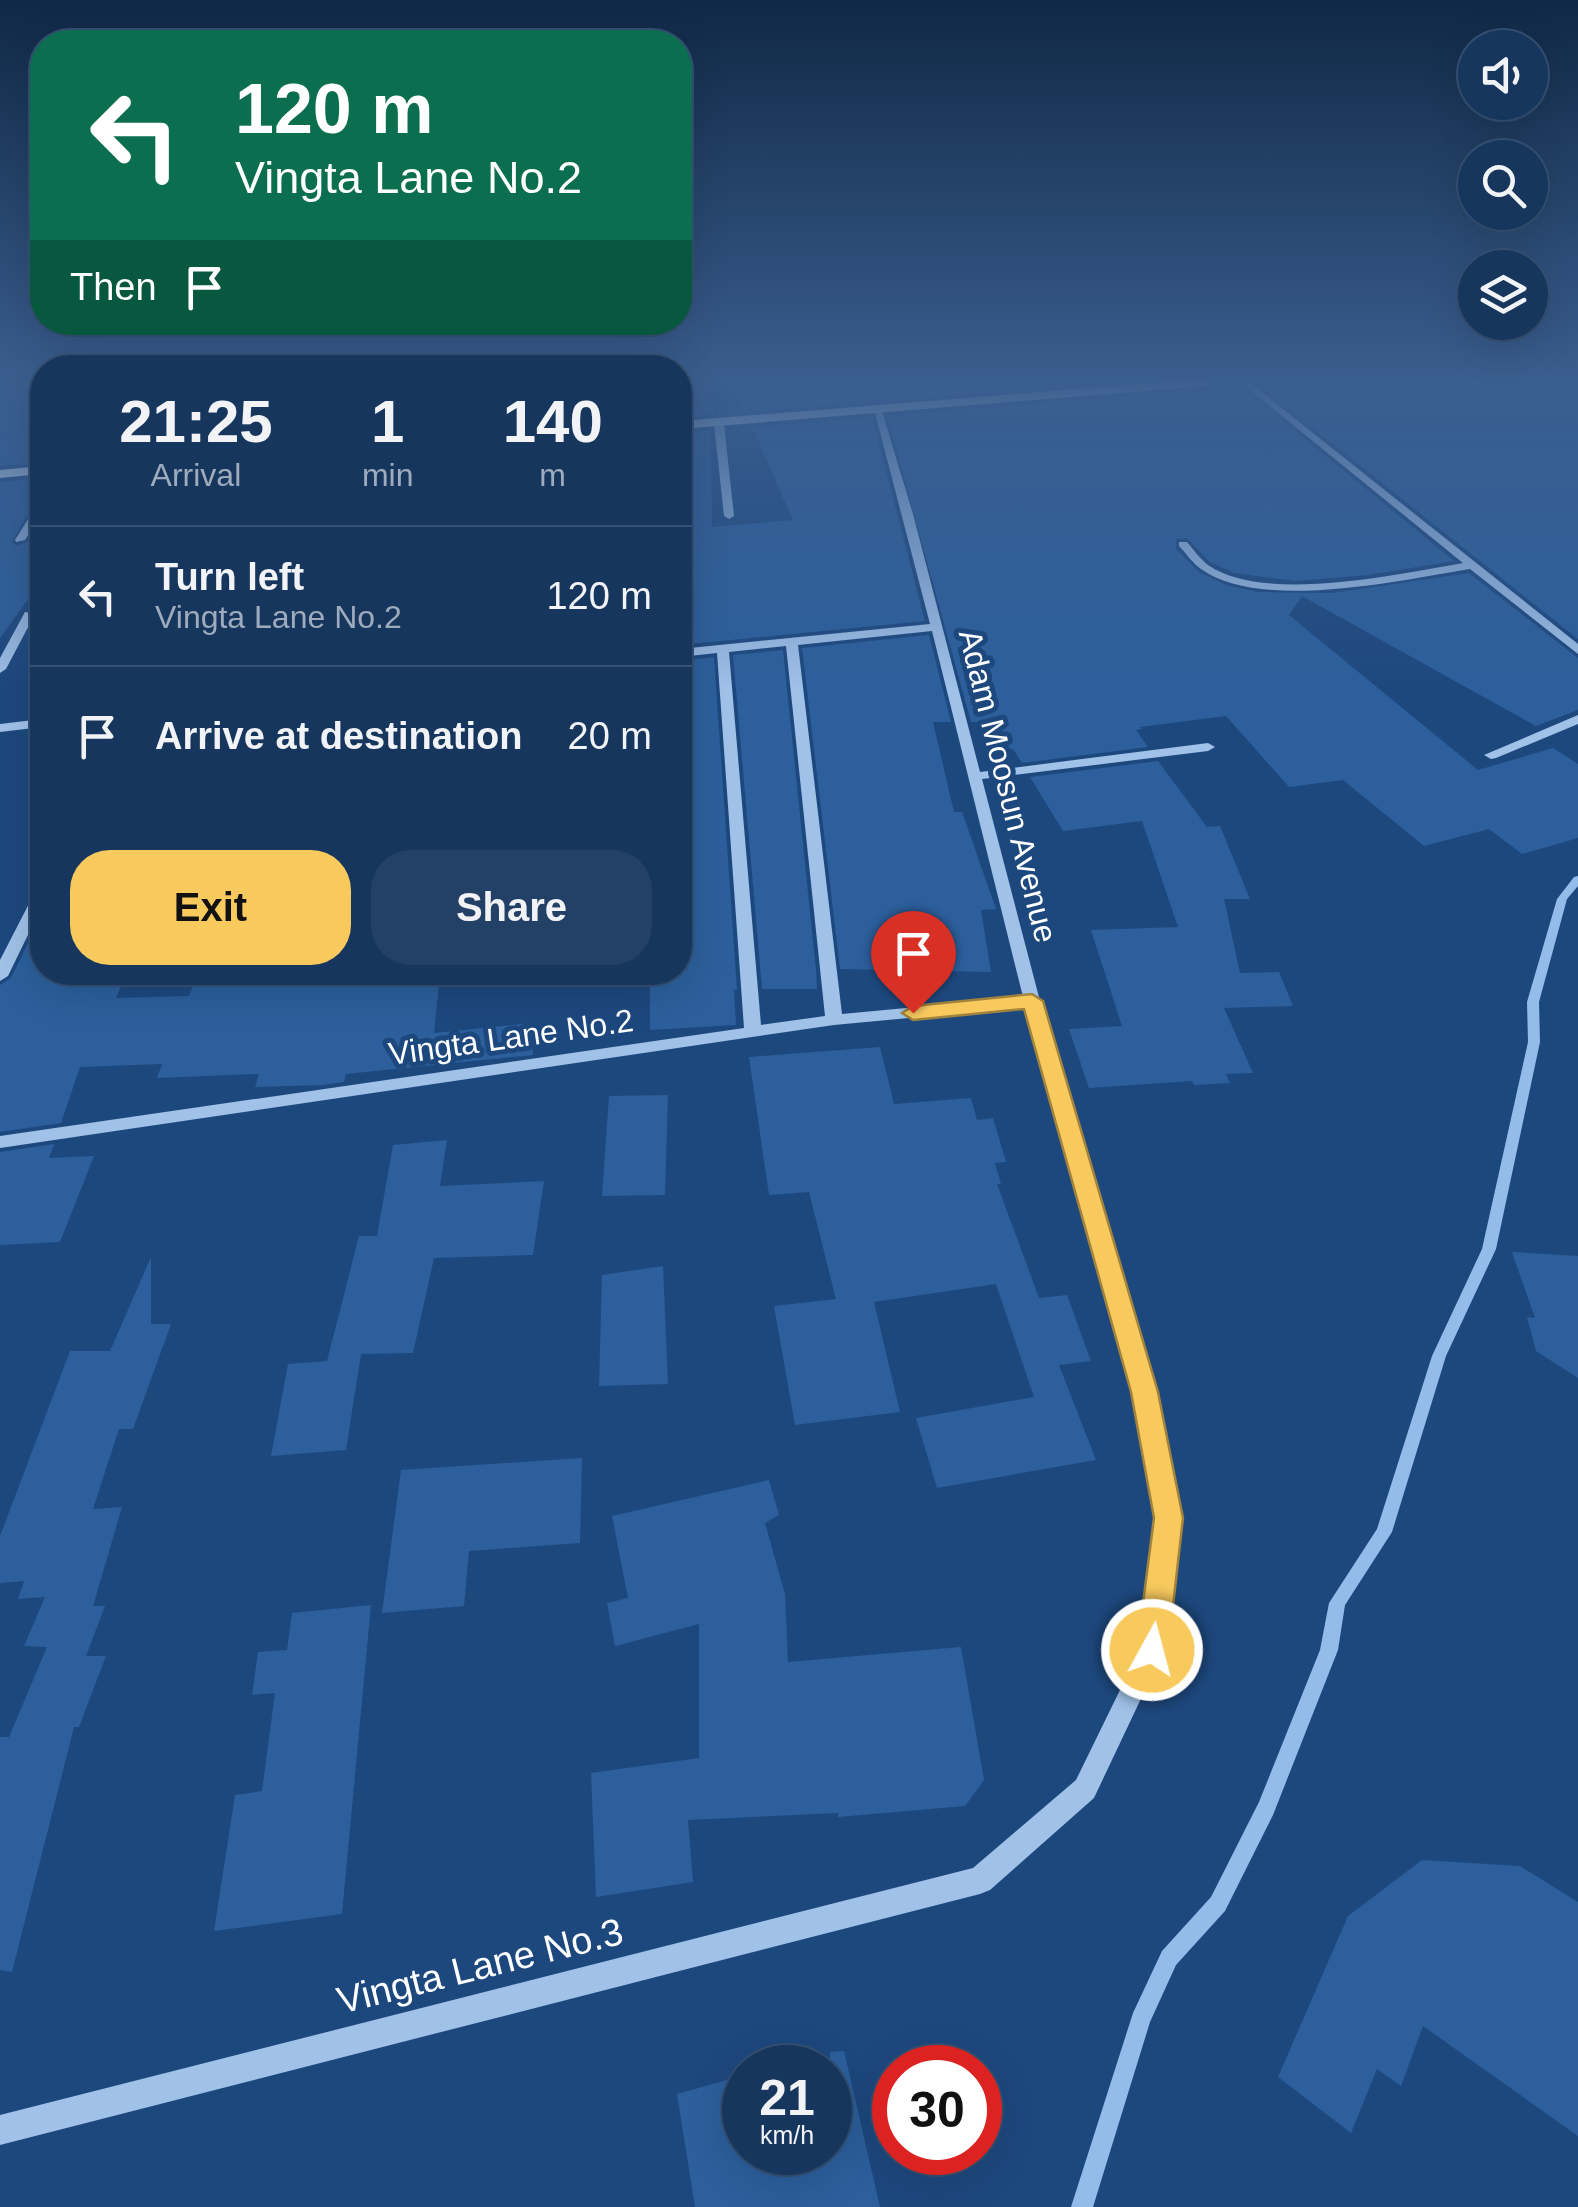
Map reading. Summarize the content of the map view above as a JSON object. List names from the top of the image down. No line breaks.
{"streets":{"street":["Adam Moosun Avenue","Vingta Lane No.2","Vingta Lane No.3"]},"crossings":[["Adam Moosun Avenue","Vingta Lane No.2"],["Adam Moosun Avenue","Vingta Lane No.3"]],"page":{"turn":["120 m","Vingta Lane No.2"],"then":"Then","eta":["21:25","Arrival","1","min","140","m"],"list":[{"name":"Turn left","note":"Vingta Lane No.2","value":"120 m"},{"name":"Arrive at destination","value":"20 m"}],"buttons":["Exit","Share"],"speed":"21 km/h","limit":"30"}}
